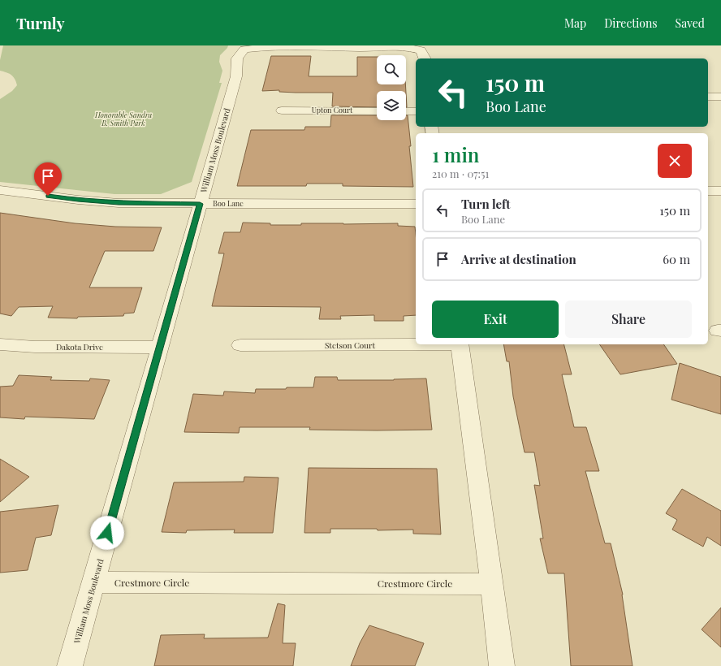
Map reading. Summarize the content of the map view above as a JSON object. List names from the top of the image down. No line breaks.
{"streets":{"street":["Upton Court","William Moss Boulevard","Boo Lane","Stetson Court","Dakota Drive","Crestmore Circle"]},"crossings":[["William Moss Boulevard","Boo Lane"],["William Moss Boulevard","Dakota Drive"],["William Moss Boulevard","Crestmore Circle"]],"parks":["Honorable Sandra B. Smith Park"],"page":{"header":"Turnly","nav":["Map","Directions","Saved"],"turn":["150 m","Boo Lane"],"heading":["1 min","210 m · 07:51"],"list":[{"name":"Turn left","note":"Boo Lane","value":"150 m"},{"name":"Arrive at destination","value":"60 m"}],"buttons":["Exit","Share"]}}
